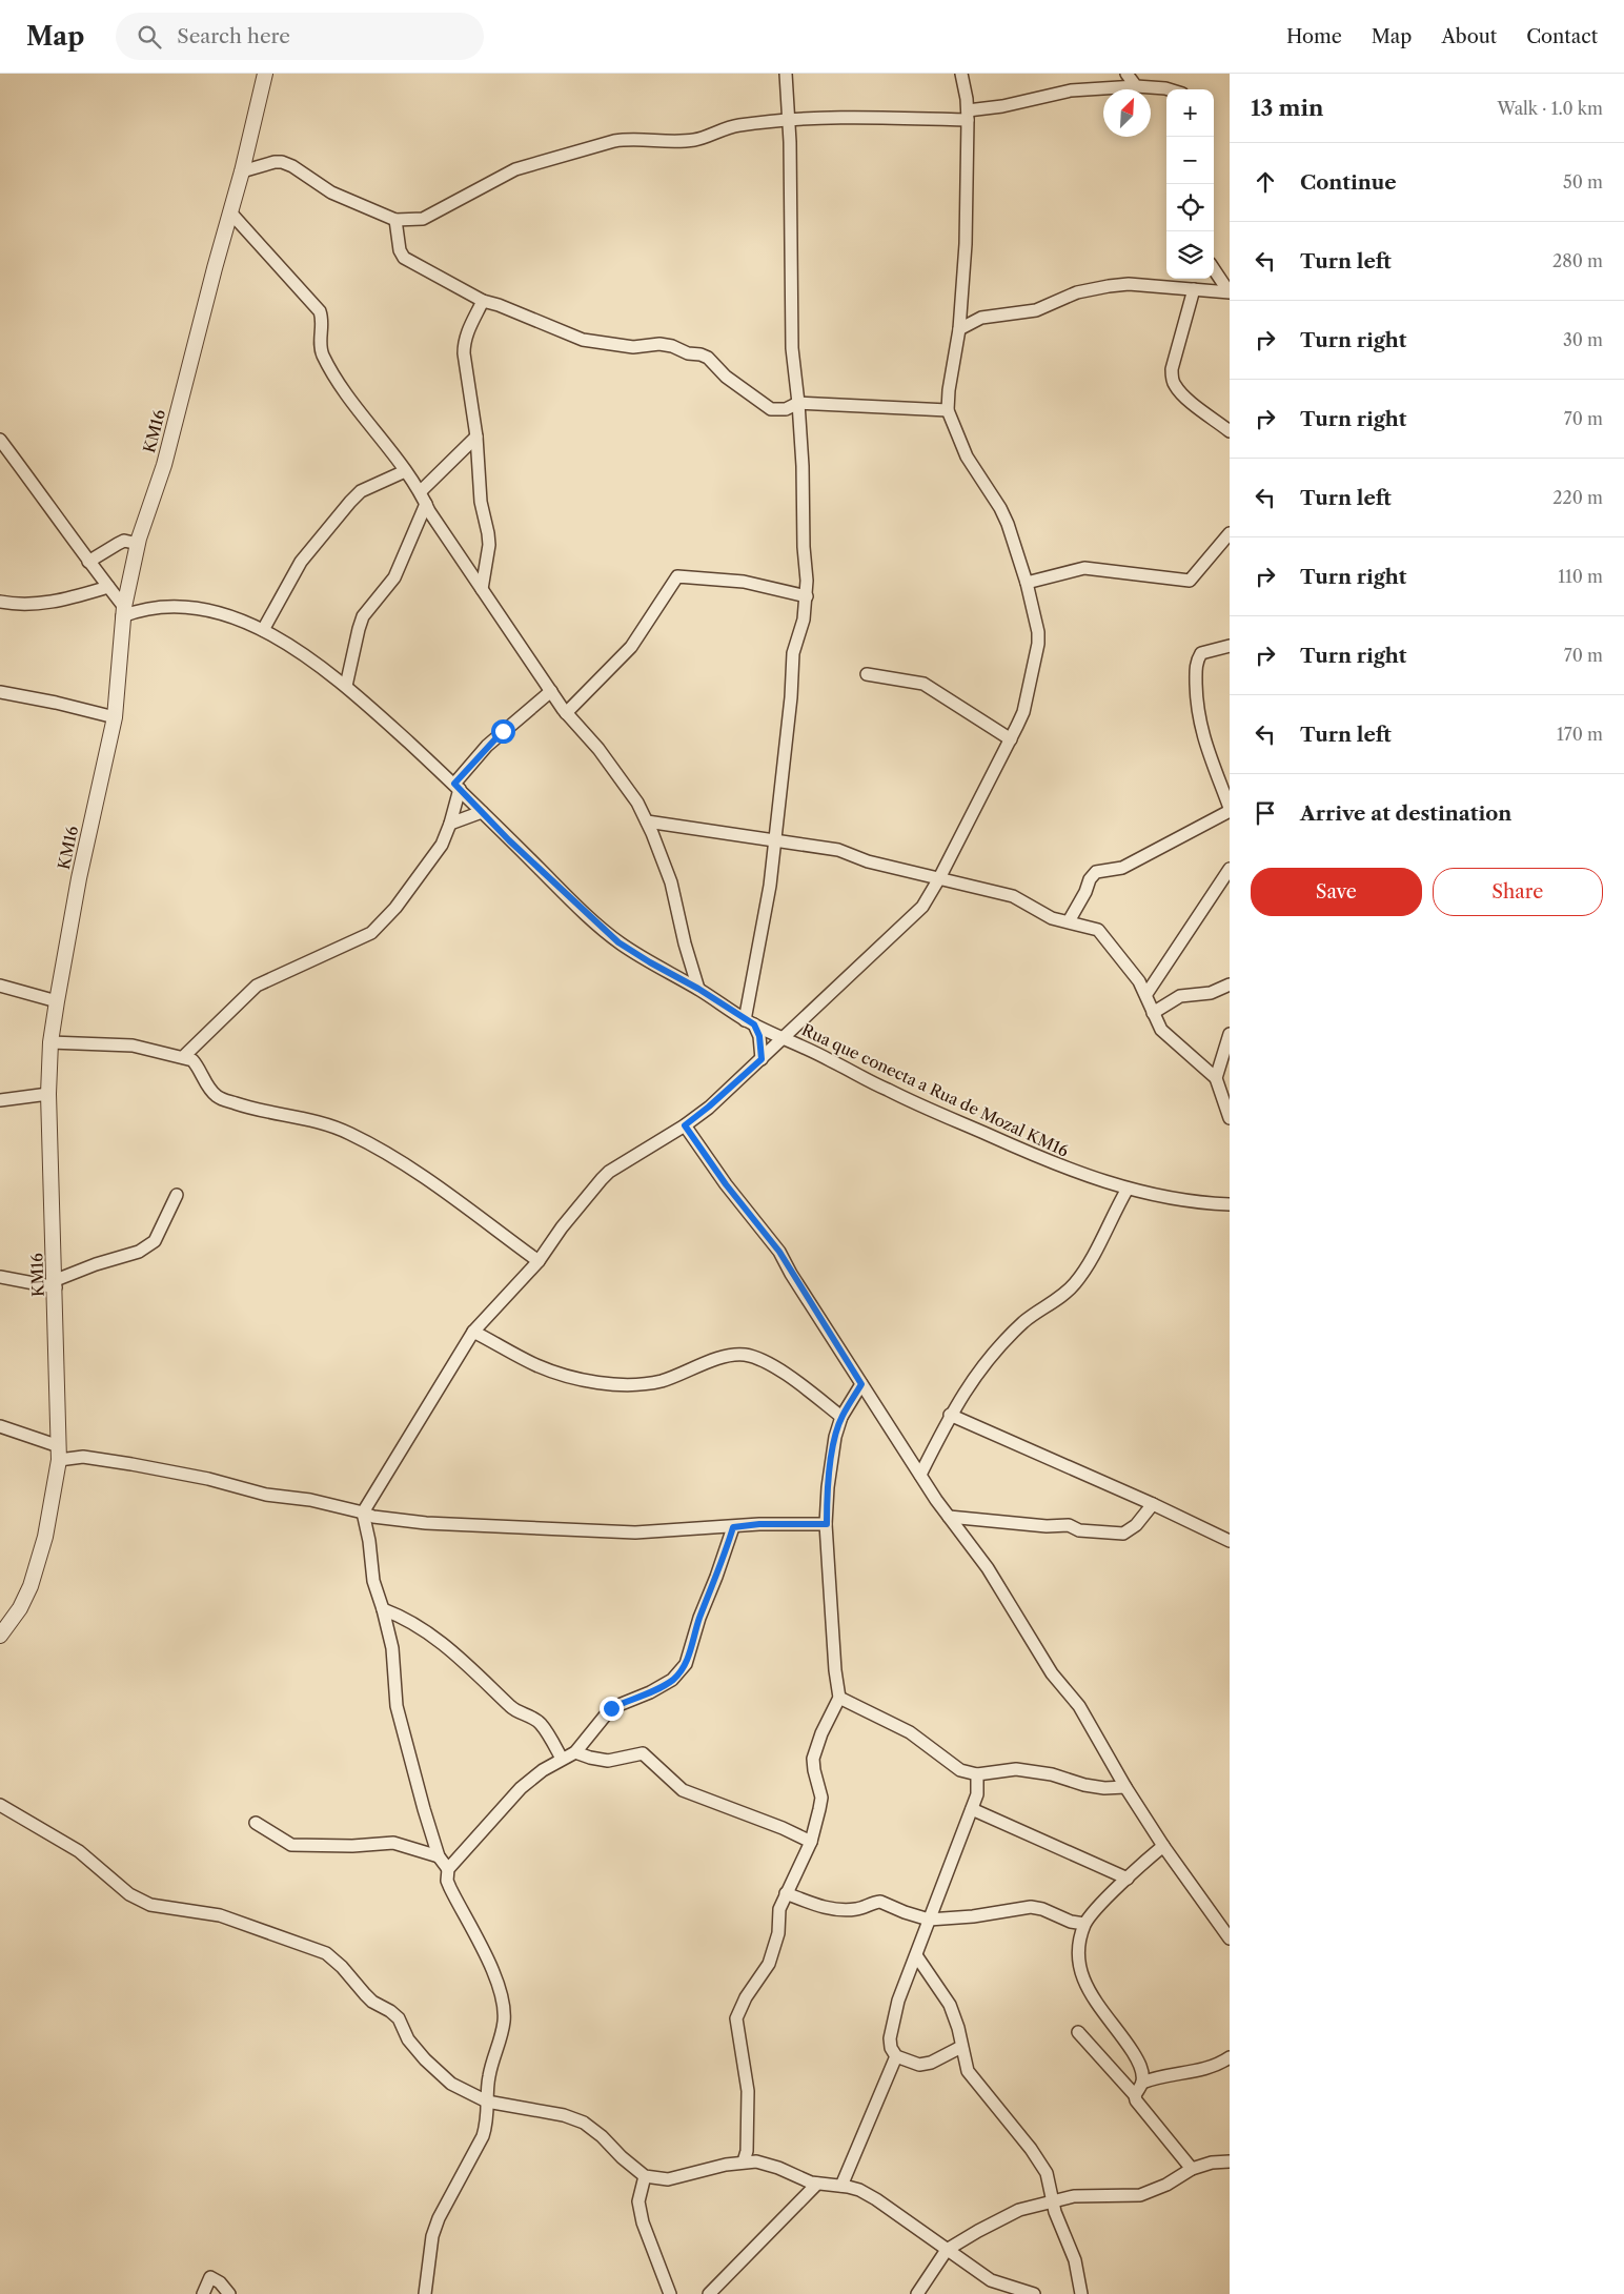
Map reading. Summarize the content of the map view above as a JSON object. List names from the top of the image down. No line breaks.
{"streets":{"street":["KM16","Rua que conecta a Rua de Mozal KM16"]},"north":"top right","page":{"header":"Map","search":"Search here","nav":["Home","Map","About","Contact"],"heading":["13 min","Walk · 1.0 km"],"map_buttons":["+","−"],"list":[["Continue","50 m"],["Turn left","280 m"],["Turn right","30 m"],["Turn right","70 m"],["Turn left","220 m"],["Turn right","110 m"],["Turn right","70 m"],["Turn left","170 m"],"Arrive at destination"],"buttons":["Save","Share"]}}
